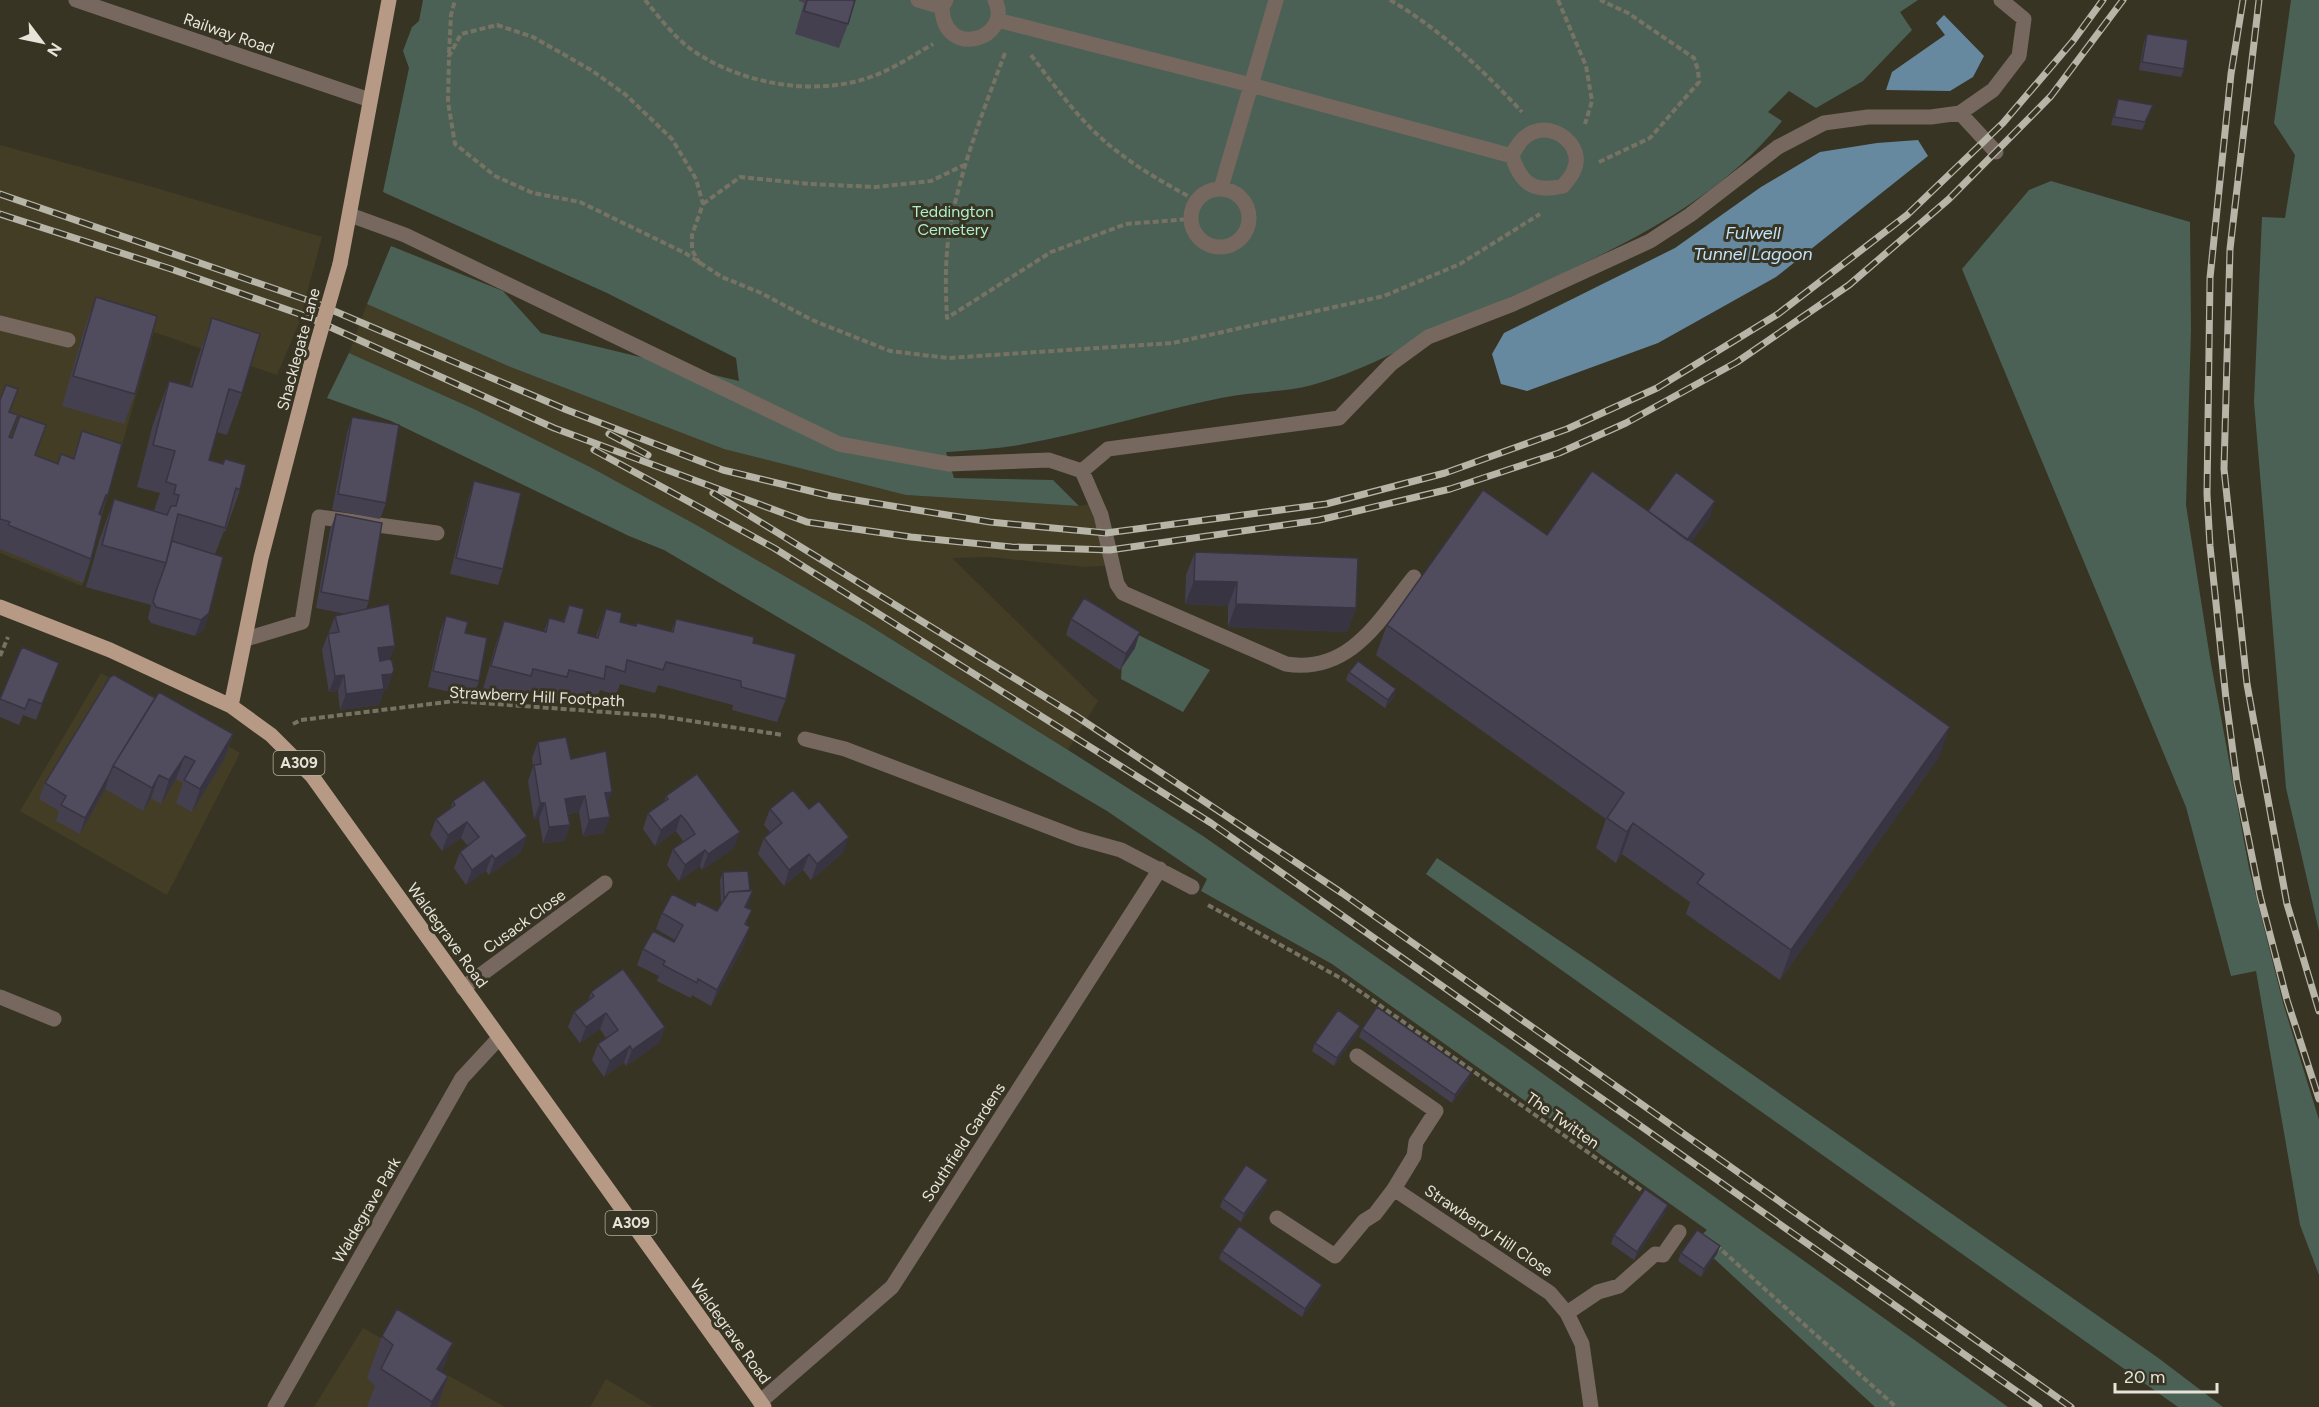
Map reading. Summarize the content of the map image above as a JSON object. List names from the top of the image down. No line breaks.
{"streets":{"main road":["Shacklegate Lane","A309","Waldegrave Road"],"street":["Railway Road","Cusack Close","Southfield Gardens","Waldegrave Park","Strawberry Hill Close"],"path":["Strawberry Hill Footpath","The Twitten"]},"crossings":[["Railway Road","Shacklegate Lane"],["Shacklegate Lane","Waldegrave Road"],["Strawberry Hill Footpath","Waldegrave Road"],["Cusack Close","Waldegrave Road"],["Waldegrave Road","Southfield Gardens"],["Waldegrave Road","Waldegrave Park"]],"water":["Fulwell Tunnel Lagoon"],"parks":["Teddington Cemetery"],"scale_bar":"20 m","north":"bottom right"}
